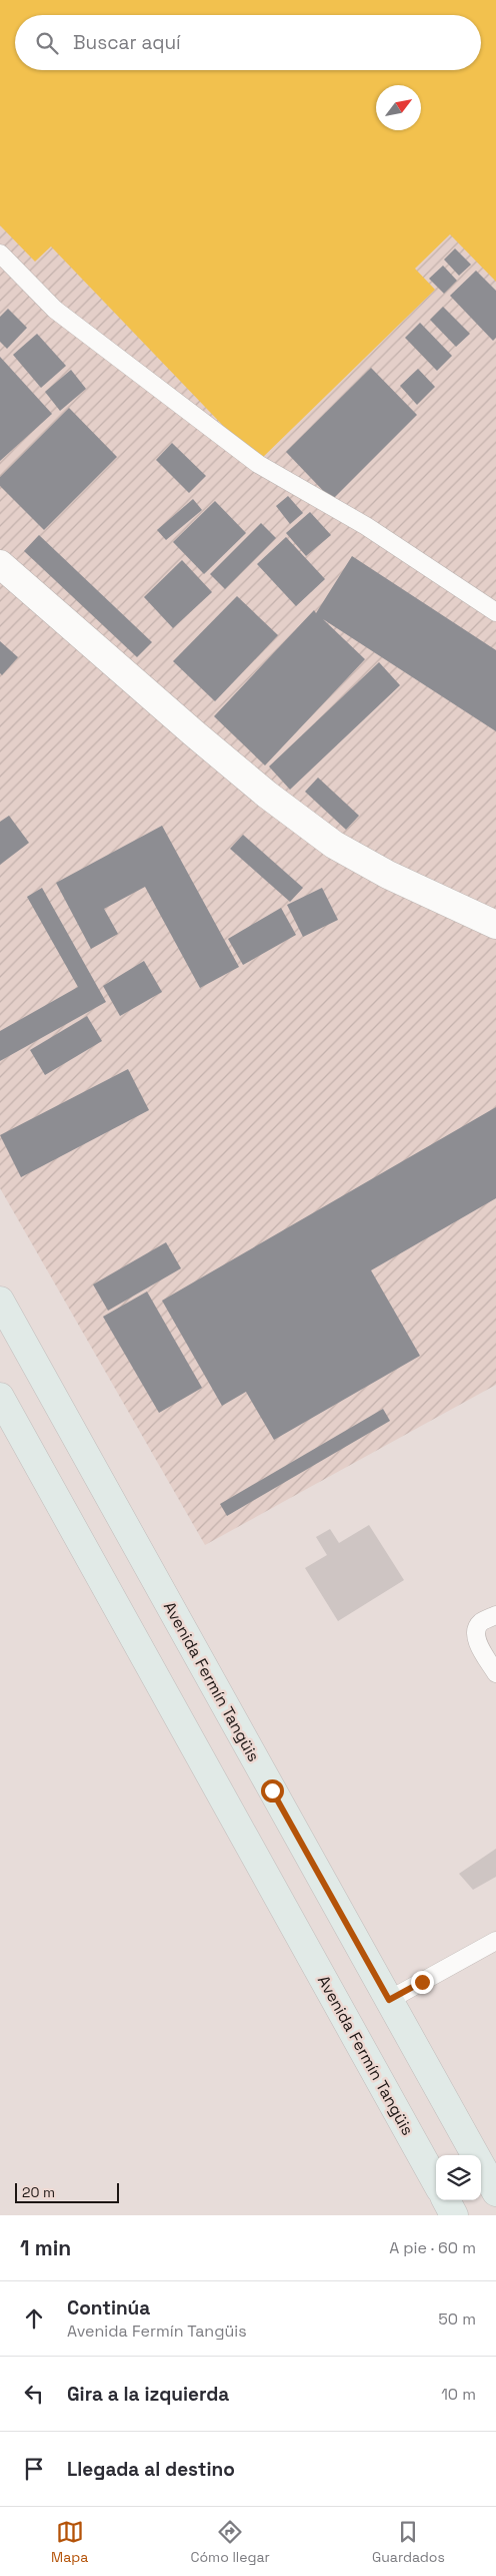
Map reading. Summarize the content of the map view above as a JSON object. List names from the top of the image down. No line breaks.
{"streets":{"main road":["Avenida Fermín Tangüis"]},"scale_bar":"20 m","north":"top right","page":{"search":"Buscar aquí","scale":"20 m","heading":["1 min","A pie · 60 m"],"list":[["Continúa","Avenida Fermín Tangüis","50 m"],["Gira a la izquierda","10 m"],"Llegada al destino"],"nav":["Mapa","Cómo llegar","Guardados"]}}
